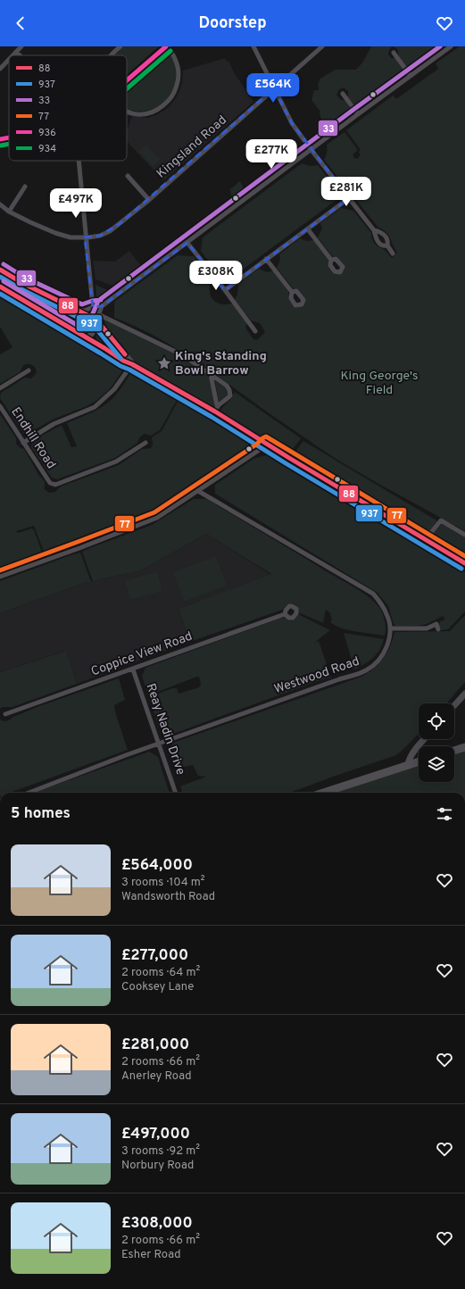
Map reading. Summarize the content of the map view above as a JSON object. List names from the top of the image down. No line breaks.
{"streets":{"street":["Kingsland Road","Endhill Road","Coppice View Road","Westwood Road","Reay Nadin Drive"]},"crossings":[["Coppice View Road","Reay Nadin Drive"],["Westwood Road","Reay Nadin Drive"]],"parks":["King George's Field"],"places":{"place":["King's Standing Bowl Barrow"]},"lines":["transit line 33","transit line 936","transit line 934","transit line 88","transit line 937","transit line 77"],"legend":["88","937","33","77","936","934"],"page":{"header":"Doorstep","price":["£564K","£277K","£281K","£497K","£308K"],"heading":"5 homes","list":[{"name":"£564,000","note":"3 rooms · 104 m² · Wandsworth Road"},{"name":"£277,000","note":"2 rooms · 64 m² · Cooksey Lane"},{"name":"£281,000","note":"2 rooms · 66 m² · Anerley Road"},{"name":"£497,000","note":"3 rooms · 92 m² · Norbury Road"},{"name":"£308,000","note":"2 rooms · 66 m² · Esher Road"}]}}
